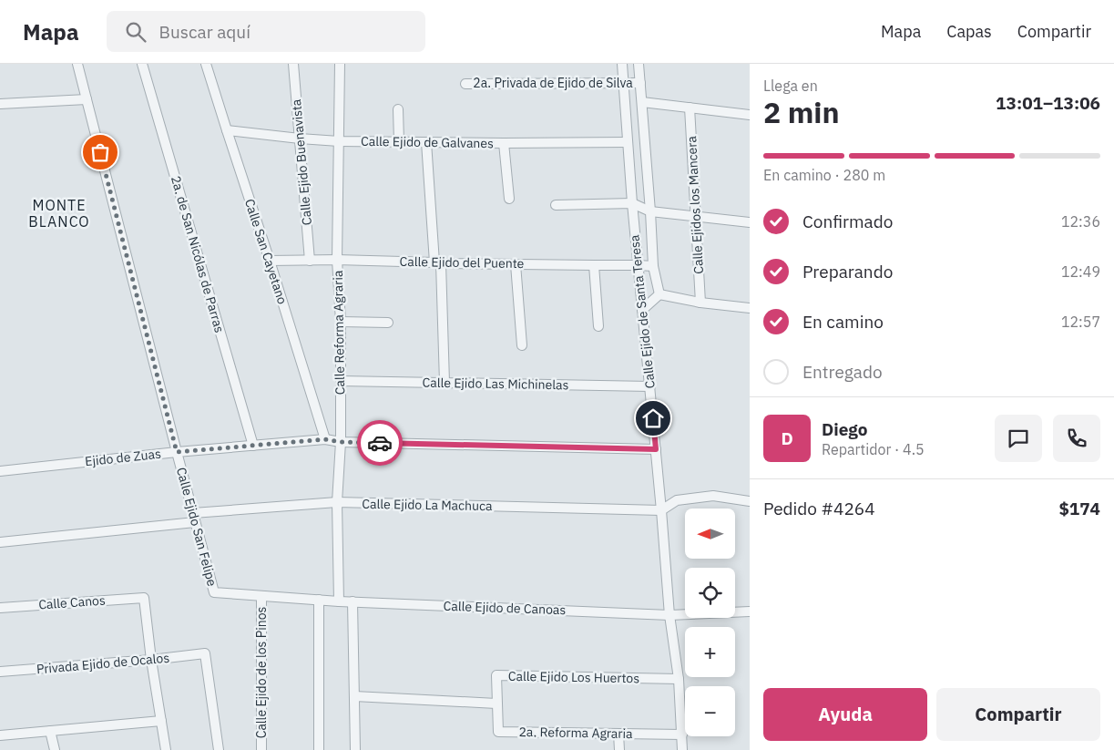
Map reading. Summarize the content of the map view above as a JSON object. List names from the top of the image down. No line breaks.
{"streets":{"street":["2a. Privada de Ejido de Silva","Calle Ejido de Galvanes","Calle Ejido Buenavista","Calle Ejidos los Mancera","Calle San Cayetano","2a. de San Nicólas de Parras","Calle Ejido del Puente","Calle Ejido de Santa Teresa","Calle Reforma Agraria","Calle Ejido Las Michinelas","Ejido de Zuas","Calle Ejido La Machuca","Calle Ejido San Felipe","Calle Canos","Calle Ejido de Canoas","Privada Ejido de Ocalos","Calle Ejido de los Pinos","Calle Ejido Los Huertos","2a. Reforma Agraria"]},"crossings":[["2a. Privada de Ejido de Silva","Calle Ejido de Santa Teresa"],["Calle Ejido de Galvanes","Calle Ejido Buenavista"],["Calle Ejido de Galvanes","Calle San Cayetano"],["Calle Ejido de Galvanes","Calle Ejido de Santa Teresa"],["Calle Ejido de Galvanes","Calle Reforma Agraria"],["Calle Ejido Buenavista","Calle Ejido del Puente"],["Calle San Cayetano","Calle Ejido del Puente"],["Calle San Cayetano","Ejido de Zuas"],["2a. de San Nicólas de Parras","Ejido de Zuas"],["Calle Ejido del Puente","Calle Ejido de Santa Teresa"],["Calle Ejido del Puente","Calle Reforma Agraria"],["Calle Ejido de Santa Teresa","Calle Ejido Las Michinelas"],["Calle Ejido de Santa Teresa","Ejido de Zuas"],["Calle Ejido de Santa Teresa","Calle Ejido La Machuca"],["Calle Ejido de Santa Teresa","Calle Ejido de Canoas"],["Calle Ejido de Santa Teresa","Calle Ejido Los Huertos"],["Calle Ejido de Santa Teresa","2a. Reforma Agraria"],["Calle Reforma Agraria","Calle Ejido Las Michinelas"],["Calle Reforma Agraria","Ejido de Zuas"],["Calle Reforma Agraria","Calle Ejido La Machuca"],["Calle Reforma Agraria","Calle Ejido de Canoas"],["Ejido de Zuas","Calle Ejido San Felipe"],["Calle Ejido La Machuca","Calle Ejido San Felipe"],["Calle Ejido San Felipe","Calle Ejido de Canoas"],["Calle Canos","Privada Ejido de Ocalos"],["Calle Ejido de Canoas","Calle Ejido de los Pinos"],["Calle Ejido Los Huertos","2a. Reforma Agraria"]],"districts":["MONTE BLANCO"],"north":"left","page":{"header":"Mapa","search":"Buscar aquí","nav":["Mapa","Capas","Compartir"],"heading":["2 min","Llega en","13:01–13:06"],"panel":["Diego","Repartidor · 4.5","Pedido #4264","$174"],"bar":"En camino · 280 m","list":[["Confirmado","12:36"],["Preparando","12:49"],["En camino","12:57"],"Entregado"],"round":"D","map_buttons":["+","−"],"buttons":["Ayuda","Compartir"]}}
